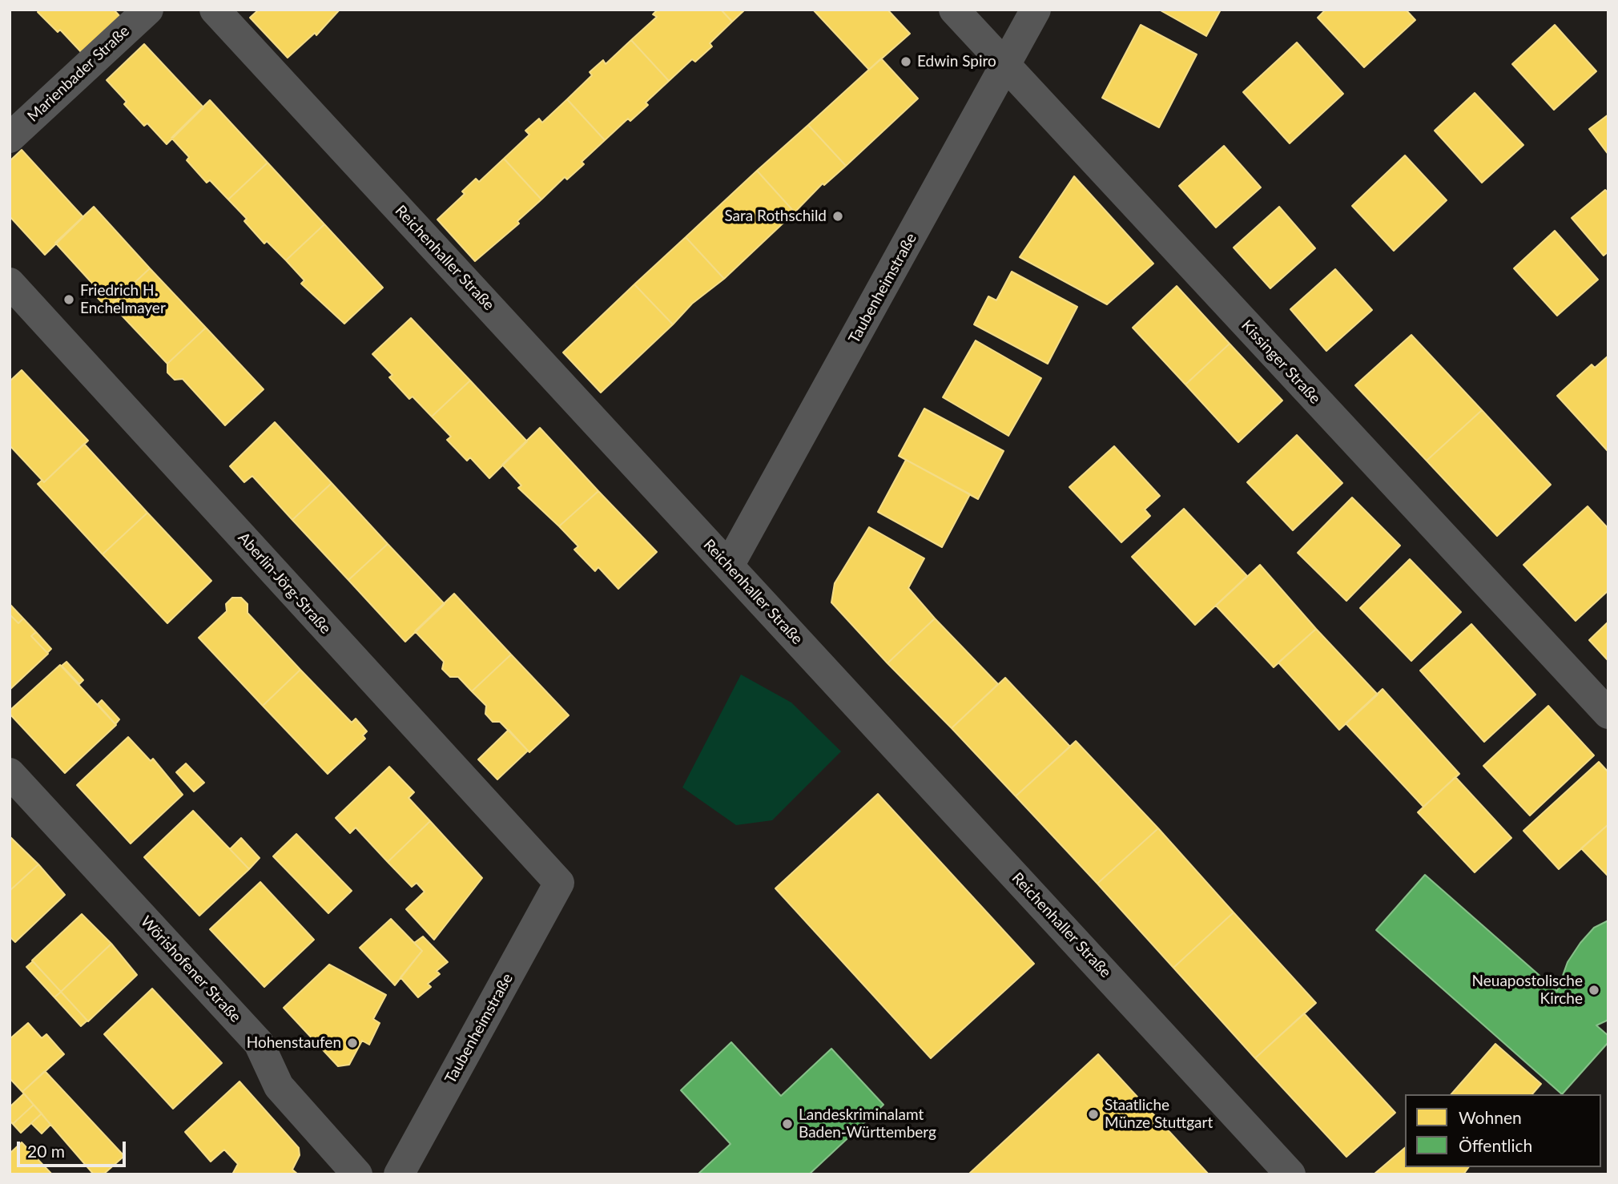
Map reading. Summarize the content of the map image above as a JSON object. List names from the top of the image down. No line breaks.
{"streets":{"street":["Marienbader Straße","Reichenhaller Straße","Taubenheimstraße","Kissinger Straße","Aberlin-Jörg-Straße","Wörishofener Straße"]},"crossings":[["Reichenhaller Straße","Taubenheimstraße"],["Taubenheimstraße","Kissinger Straße"],["Taubenheimstraße","Aberlin-Jörg-Straße"]],"places":["Edwin Spiro","Sara Rothschild","Friedrich H. Enchelmayer","Neuapostolische Kirche","Hohenstaufen","Staatliche Münze Stuttgart","Landeskriminalamt Baden-Württemberg"],"legend":["Wohnen","Öffentlich"],"scale_bar":"20 m"}
